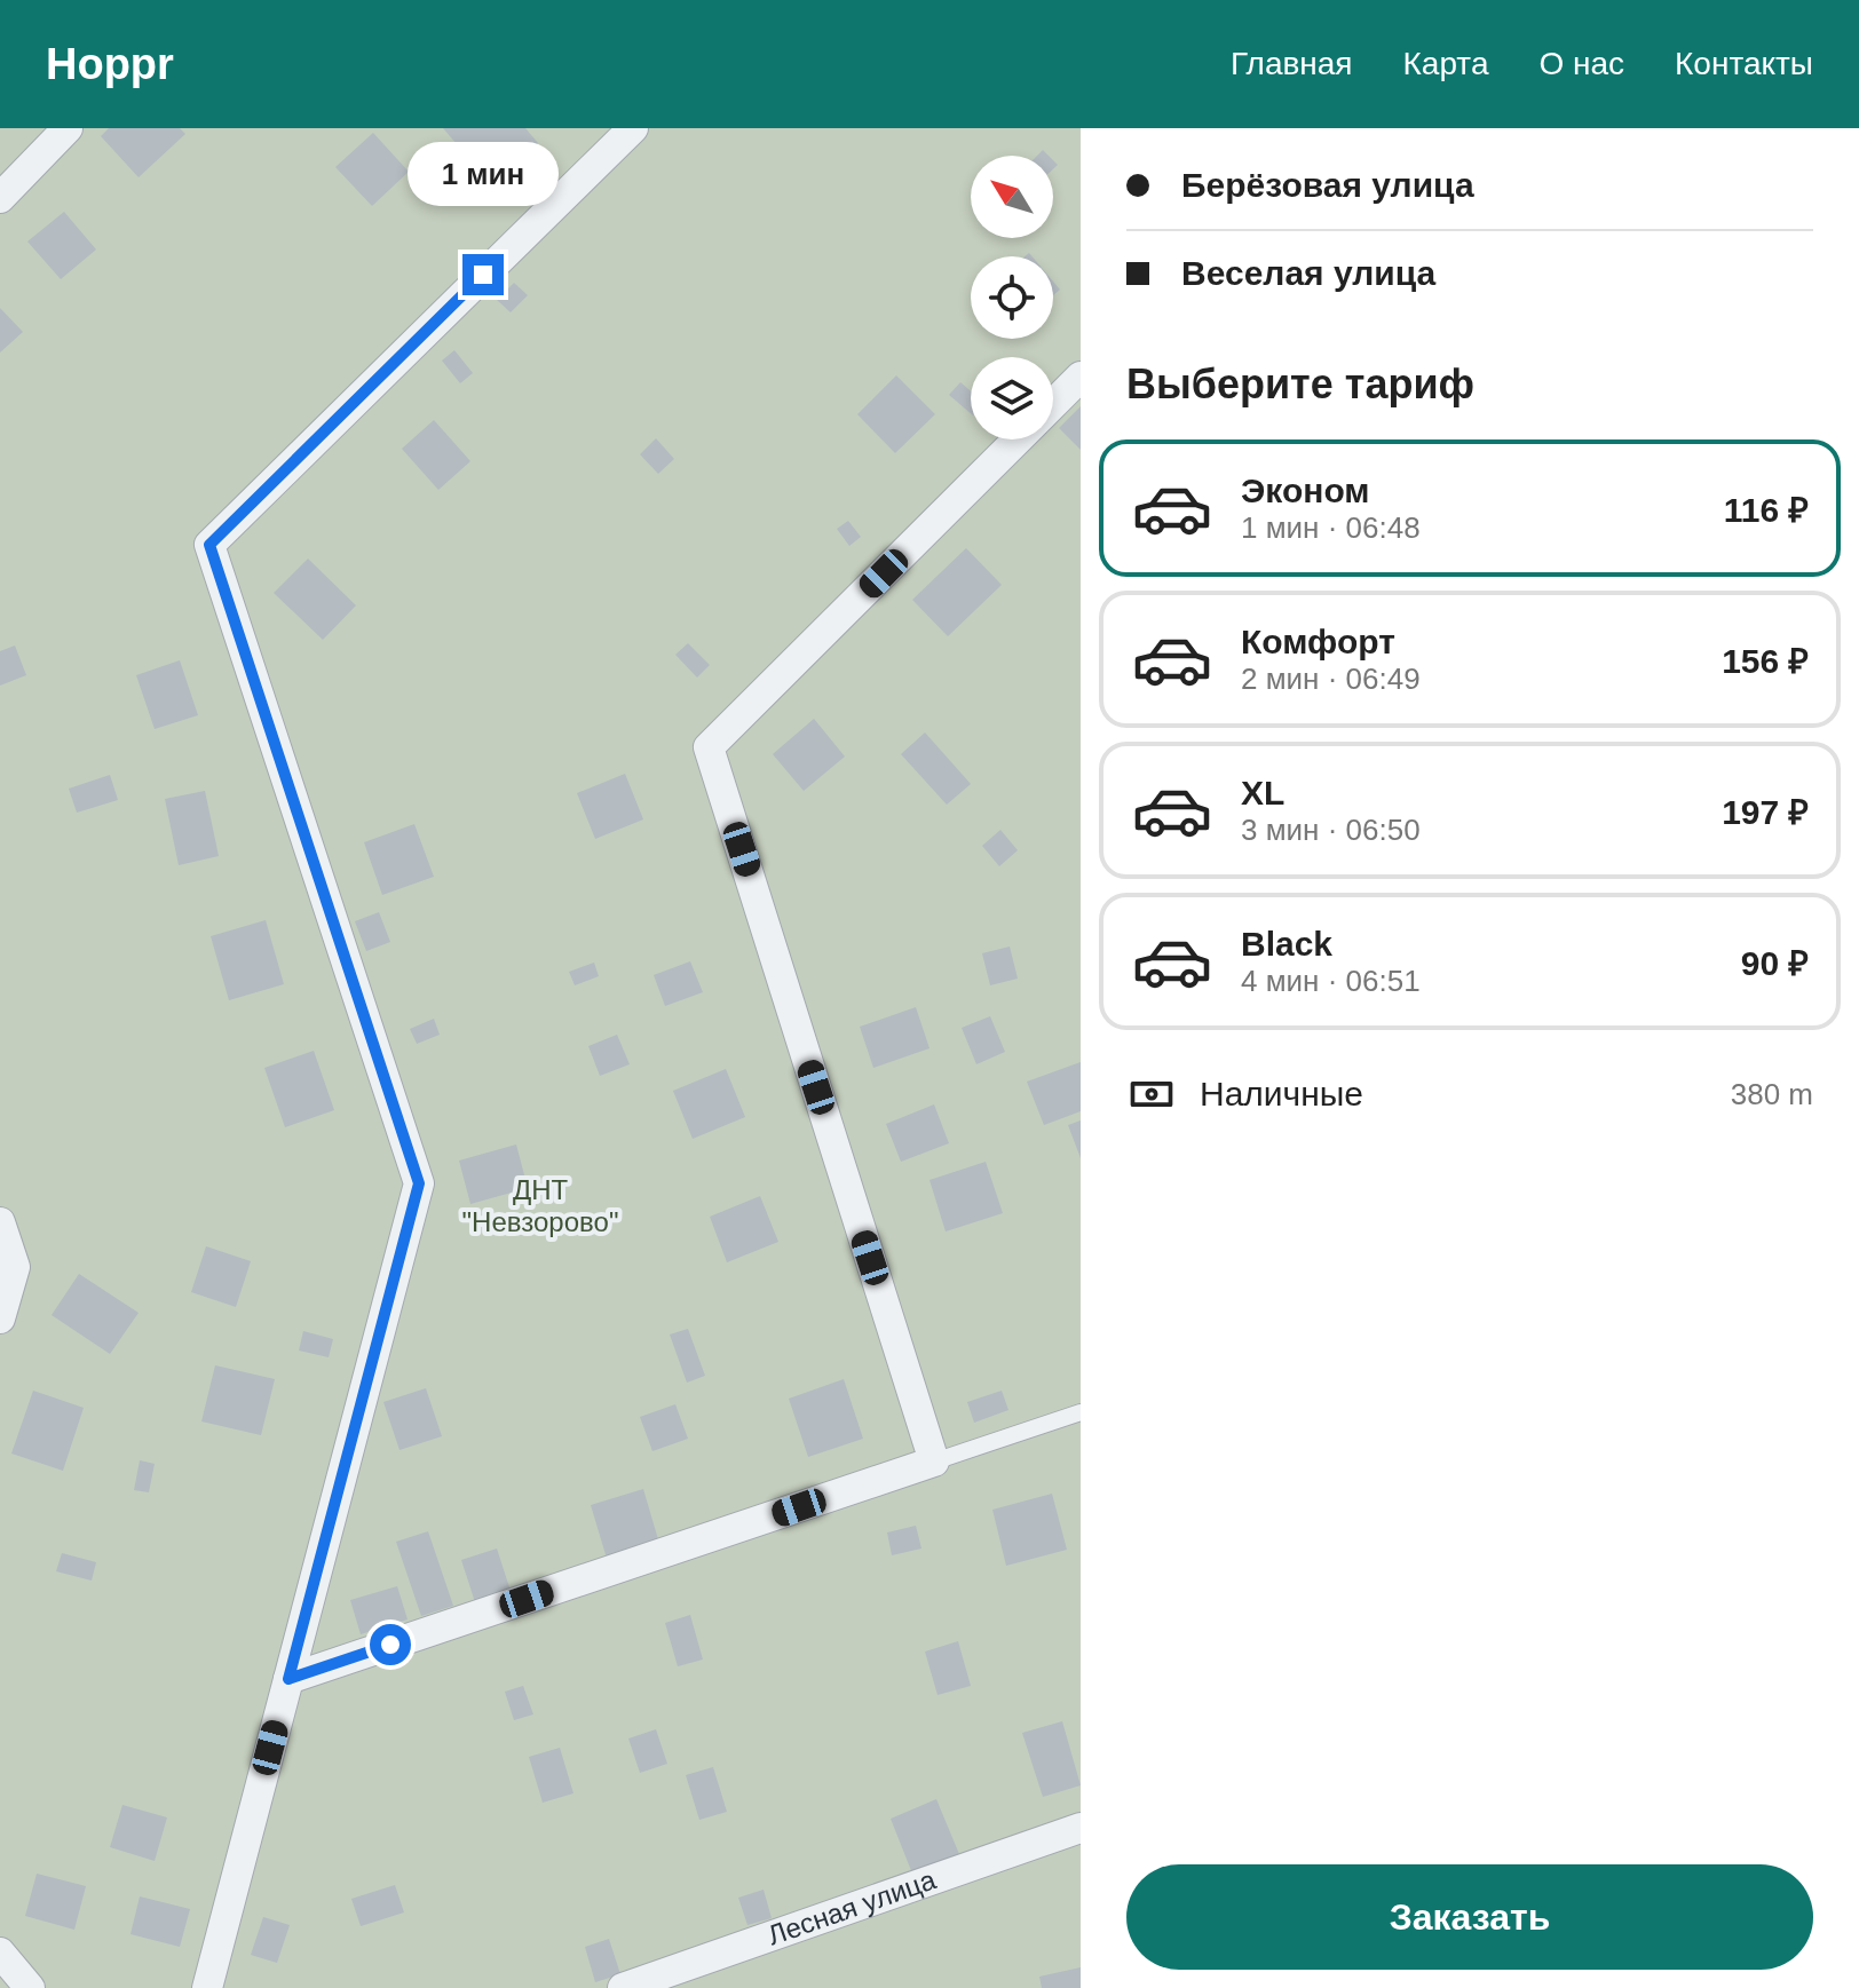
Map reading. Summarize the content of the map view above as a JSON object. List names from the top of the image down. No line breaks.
{"streets":{"street":["Лесная улица"]},"parks":["ДНТ \"Невзорово\""],"north":"top left","page":{"header":"Hoppr","nav":["Главная","Карта","О нас","Контакты"],"banner":["Берёзовая улица","Веселая улица"],"bubble":"1 мин","heading":"Выберите тариф","list":[{"name":"Эконом","note":"1 мин · 06:48","value":"116 ₽"},{"name":"Комфорт","note":"2 мин · 06:49","value":"156 ₽"},{"name":"XL","note":"3 мин · 06:50","value":"197 ₽"},{"name":"Black","note":"4 мин · 06:51","value":"90 ₽"}],"pay":["Наличные","380 m"],"buttons":"Заказать"}}
